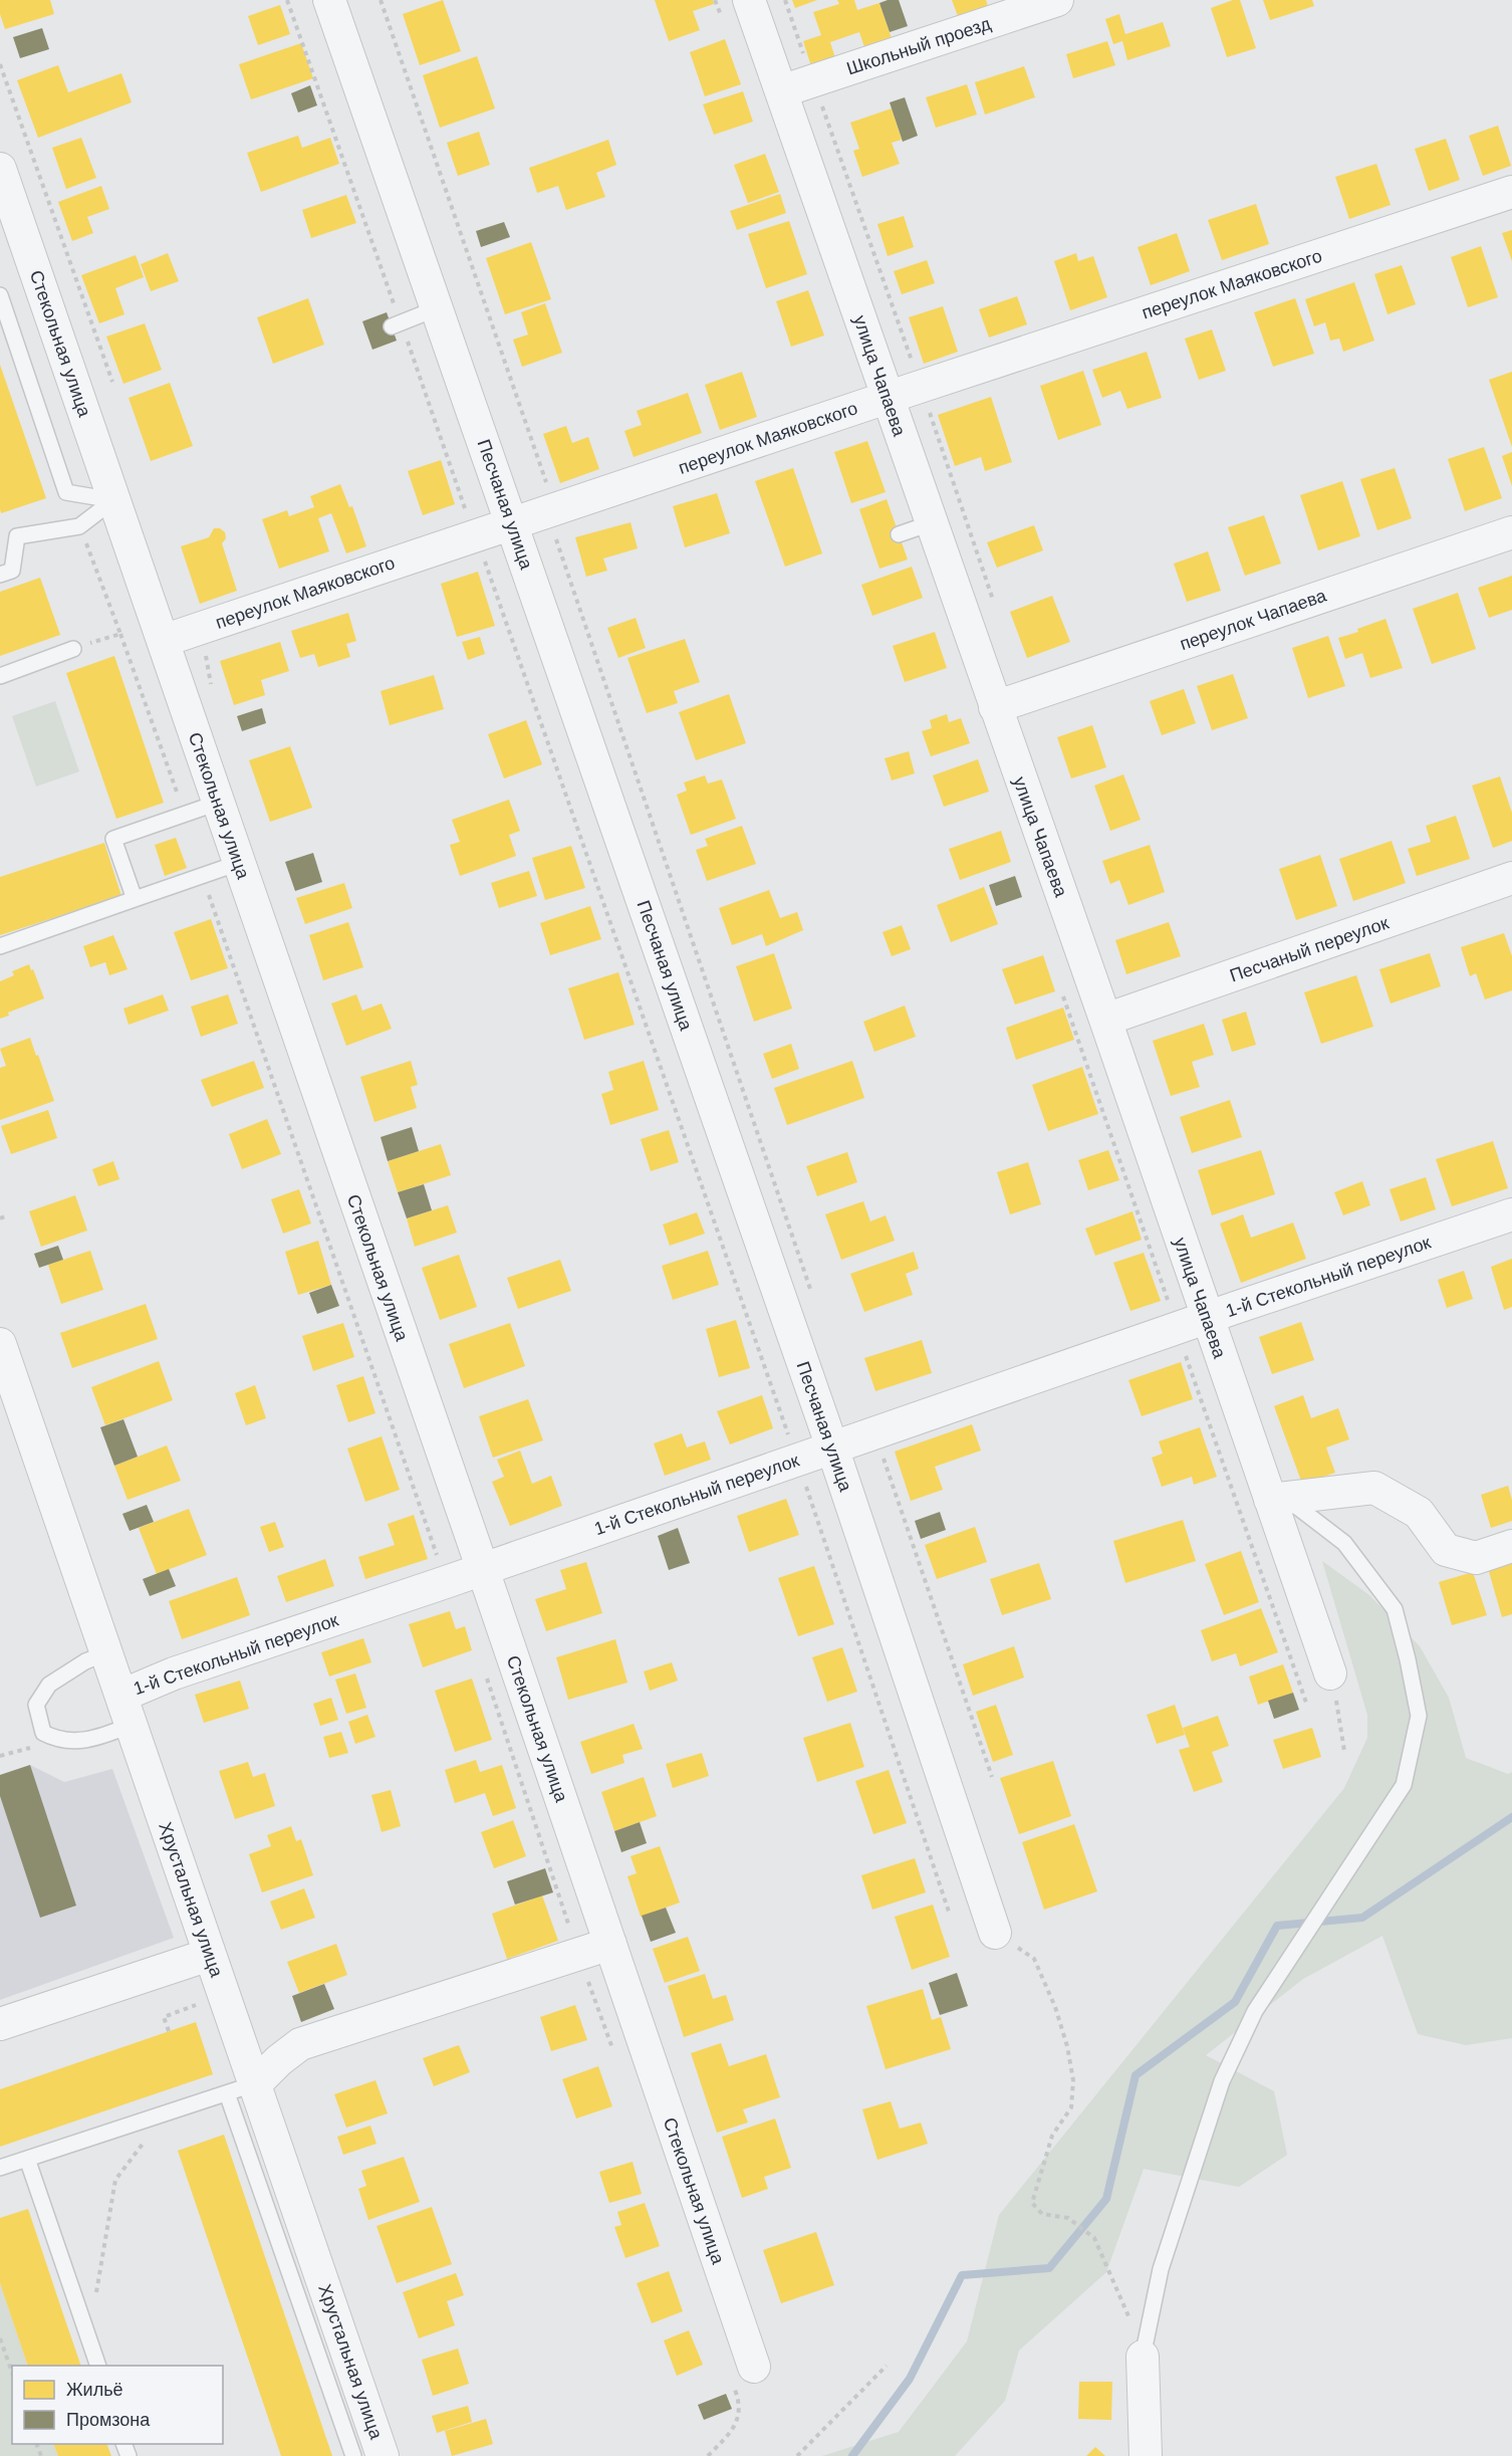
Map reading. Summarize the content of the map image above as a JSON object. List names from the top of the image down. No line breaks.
{"streets":{"street":["Школьный проезд","переулок Маяковского","Стекольная улица","улица Чапаева","Песчаная улица","переулок Чапаева","Песчаный переулок","1-й Стекольный переулок","Хрустальная улица"]},"crossings":[["Школьный проезд","улица Чапаева"],["переулок Маяковского","Стекольная улица"],["переулок Маяковского","улица Чапаева"],["переулок Маяковского","Песчаная улица"],["Стекольная улица","1-й Стекольный переулок"],["улица Чапаева","переулок Чапаева"],["улица Чапаева","Песчаный переулок"],["улица Чапаева","1-й Стекольный переулок"],["Песчаная улица","1-й Стекольный переулок"],["1-й Стекольный переулок","Хрустальная улица"]],"legend":["Жильё","Промзона"]}
